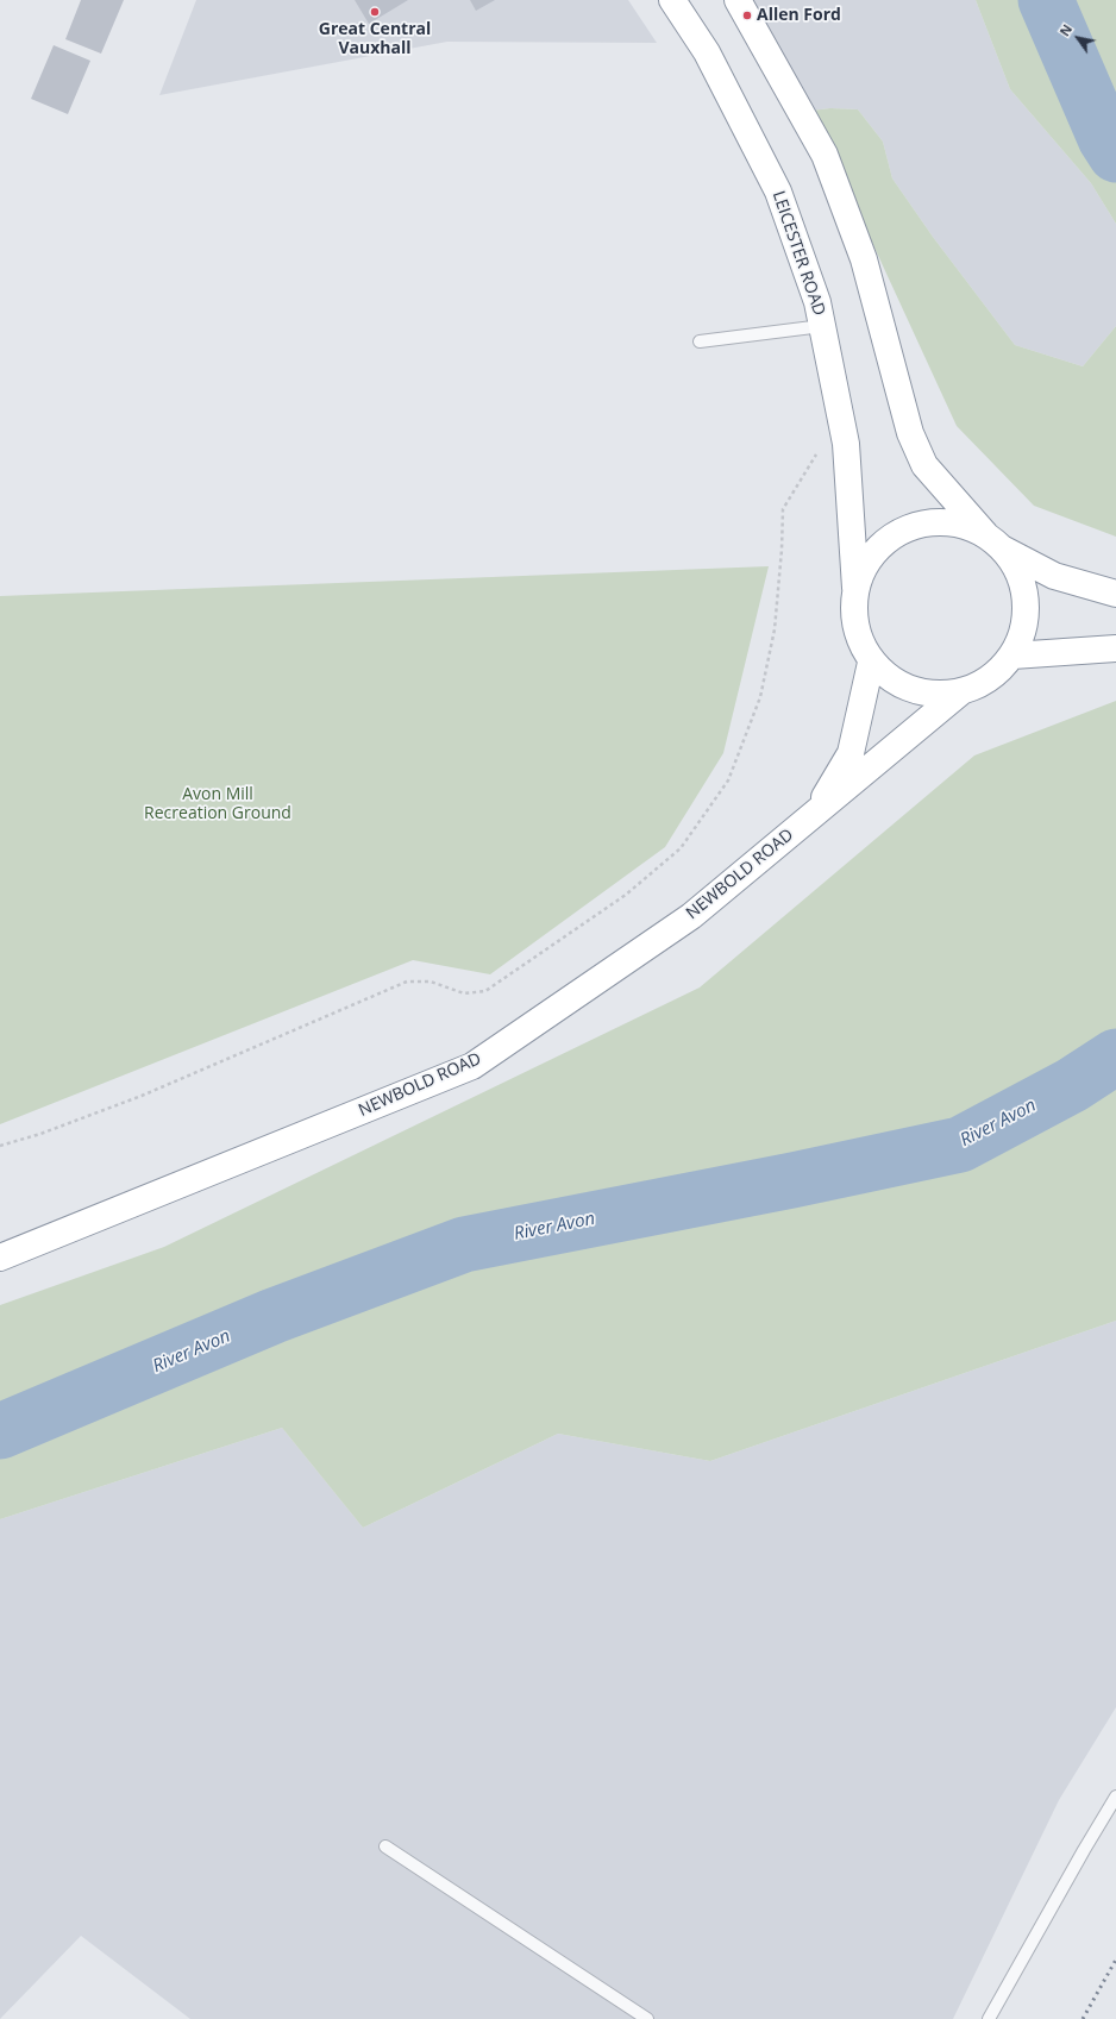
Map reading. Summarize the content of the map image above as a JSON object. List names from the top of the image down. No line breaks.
{"streets":{"highway":["LEICESTER ROAD","NEWBOLD ROAD"]},"water":["River Avon"],"parks":["Avon Mill Recreation Ground"],"places":["Great Central Vauxhall","Allen Ford"],"north":"top left"}
